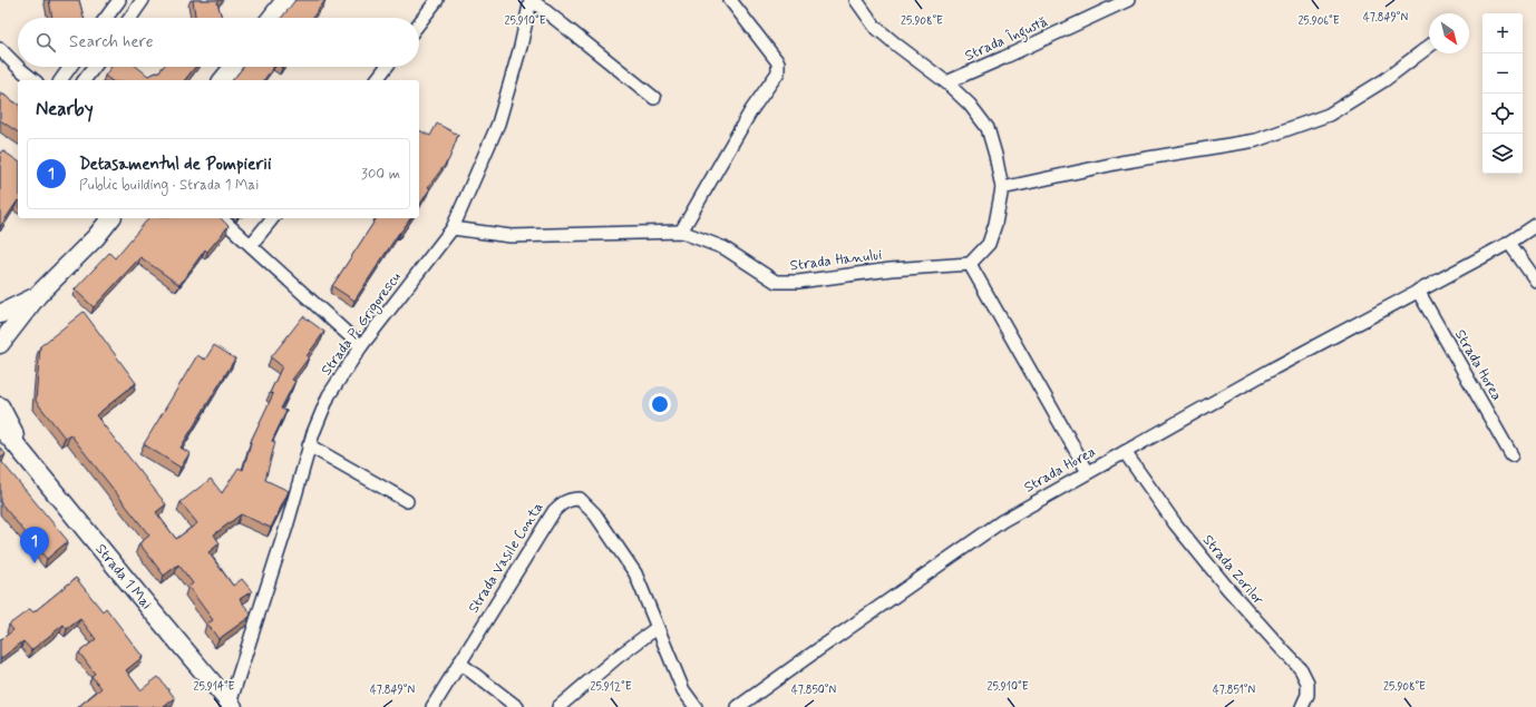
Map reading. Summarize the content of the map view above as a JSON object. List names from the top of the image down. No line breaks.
{"streets":{"main road":["Strada 1 Mai"],"street":["Strada Îngustă","Strada Hanului","Strada P. Grigorescu","Strada Horea","Strada Vasile Conta","Strada Zorilor"]},"crossings":[["Strada Hanului","Strada P. Grigorescu"],["Strada P. Grigorescu","Strada 1 Mai"],["Strada Horea","Strada Zorilor"]],"north":"bottom right","page":{"map_buttons":["+","−"],"search":"Search here","heading":"Nearby","list":[{"mark":"1","name":"Detasamentul de Pompierii","note":"Public building · Strada 1 Mai","value":"300 m"}],"pins":"1"},"coordinates":["47.849°N","25.910°E","25.906°E","25.908°E","25.914°E","25.912°E","47.850°N","47.851°N"]}
